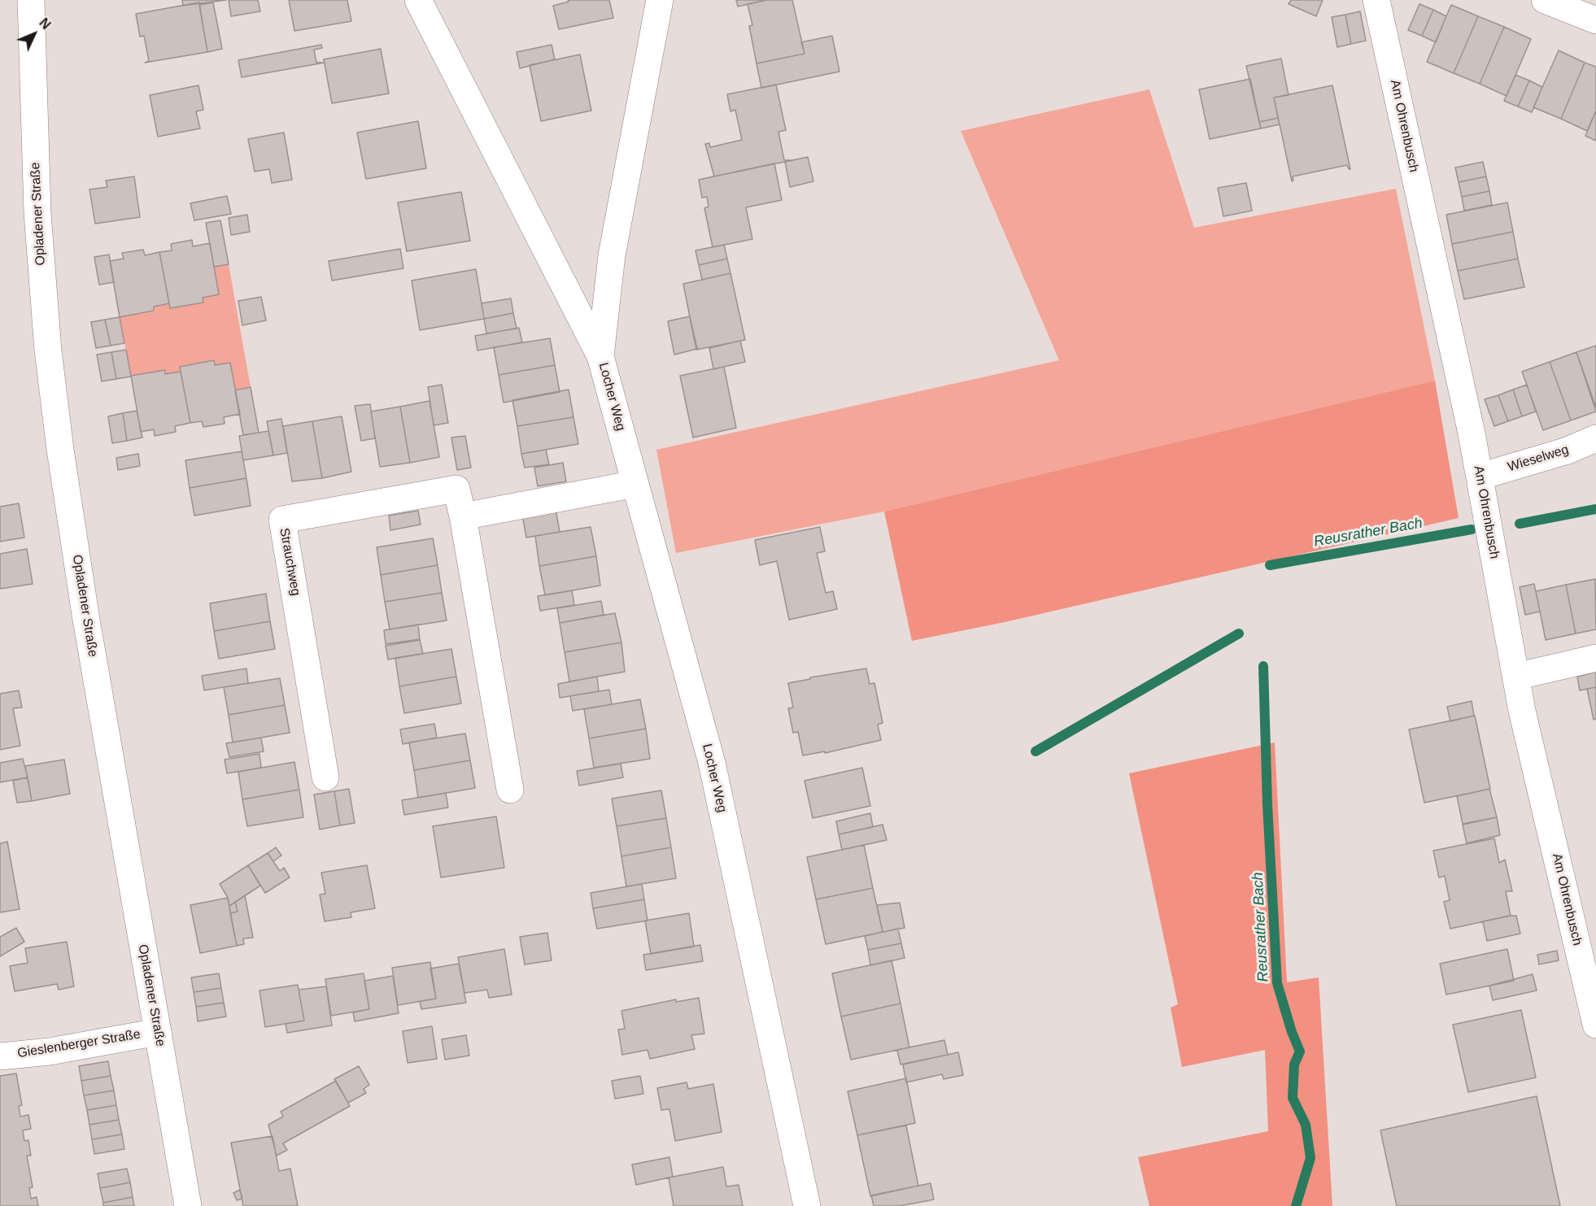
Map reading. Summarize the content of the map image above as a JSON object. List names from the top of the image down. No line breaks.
{"streets":{"street":["Am Ohrenbusch","Opladener Straße","Locher Weg","Wieselweg","Strauchweg","Gieslenberger Straße"]},"crossings":[["Am Ohrenbusch","Wieselweg"],["Opladener Straße","Gieslenberger Straße"]],"water":["Reusrather Bach"],"north":"top right"}
